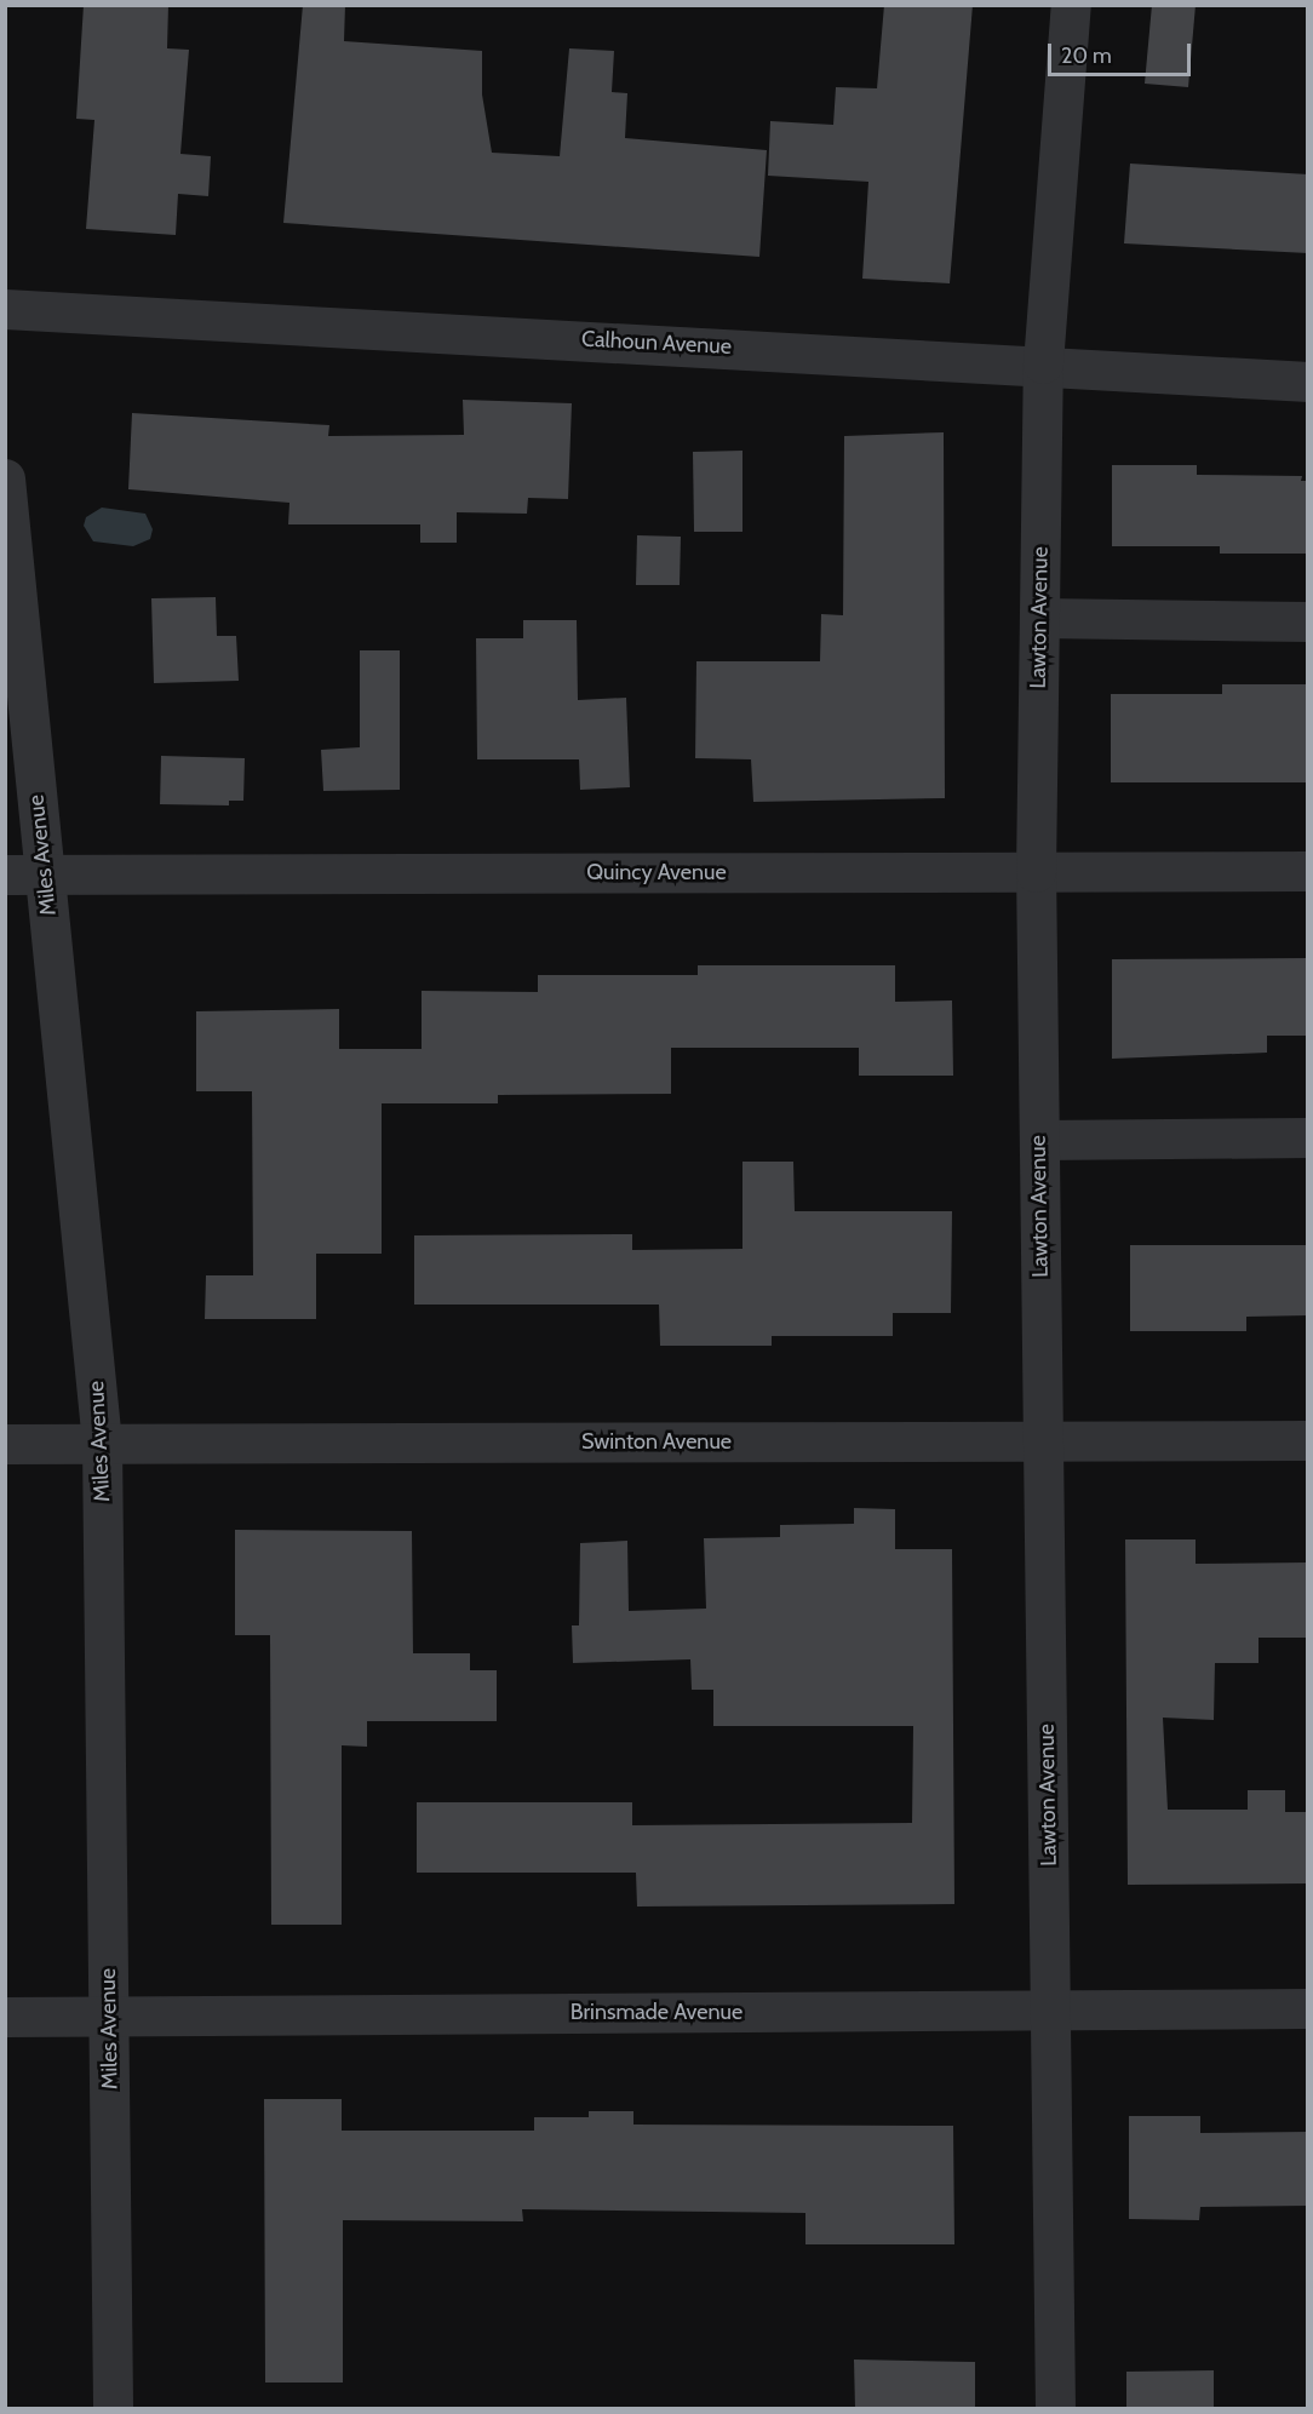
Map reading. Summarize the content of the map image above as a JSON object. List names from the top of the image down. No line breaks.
{"streets":{"street":["Calhoun Avenue","Lawton Avenue","Miles Avenue","Quincy Avenue","Swinton Avenue","Brinsmade Avenue"]},"crossings":[["Calhoun Avenue","Lawton Avenue"],["Lawton Avenue","Quincy Avenue"],["Lawton Avenue","Swinton Avenue"],["Lawton Avenue","Brinsmade Avenue"],["Miles Avenue","Quincy Avenue"],["Miles Avenue","Swinton Avenue"],["Miles Avenue","Brinsmade Avenue"]],"scale_bar":"20 m"}
